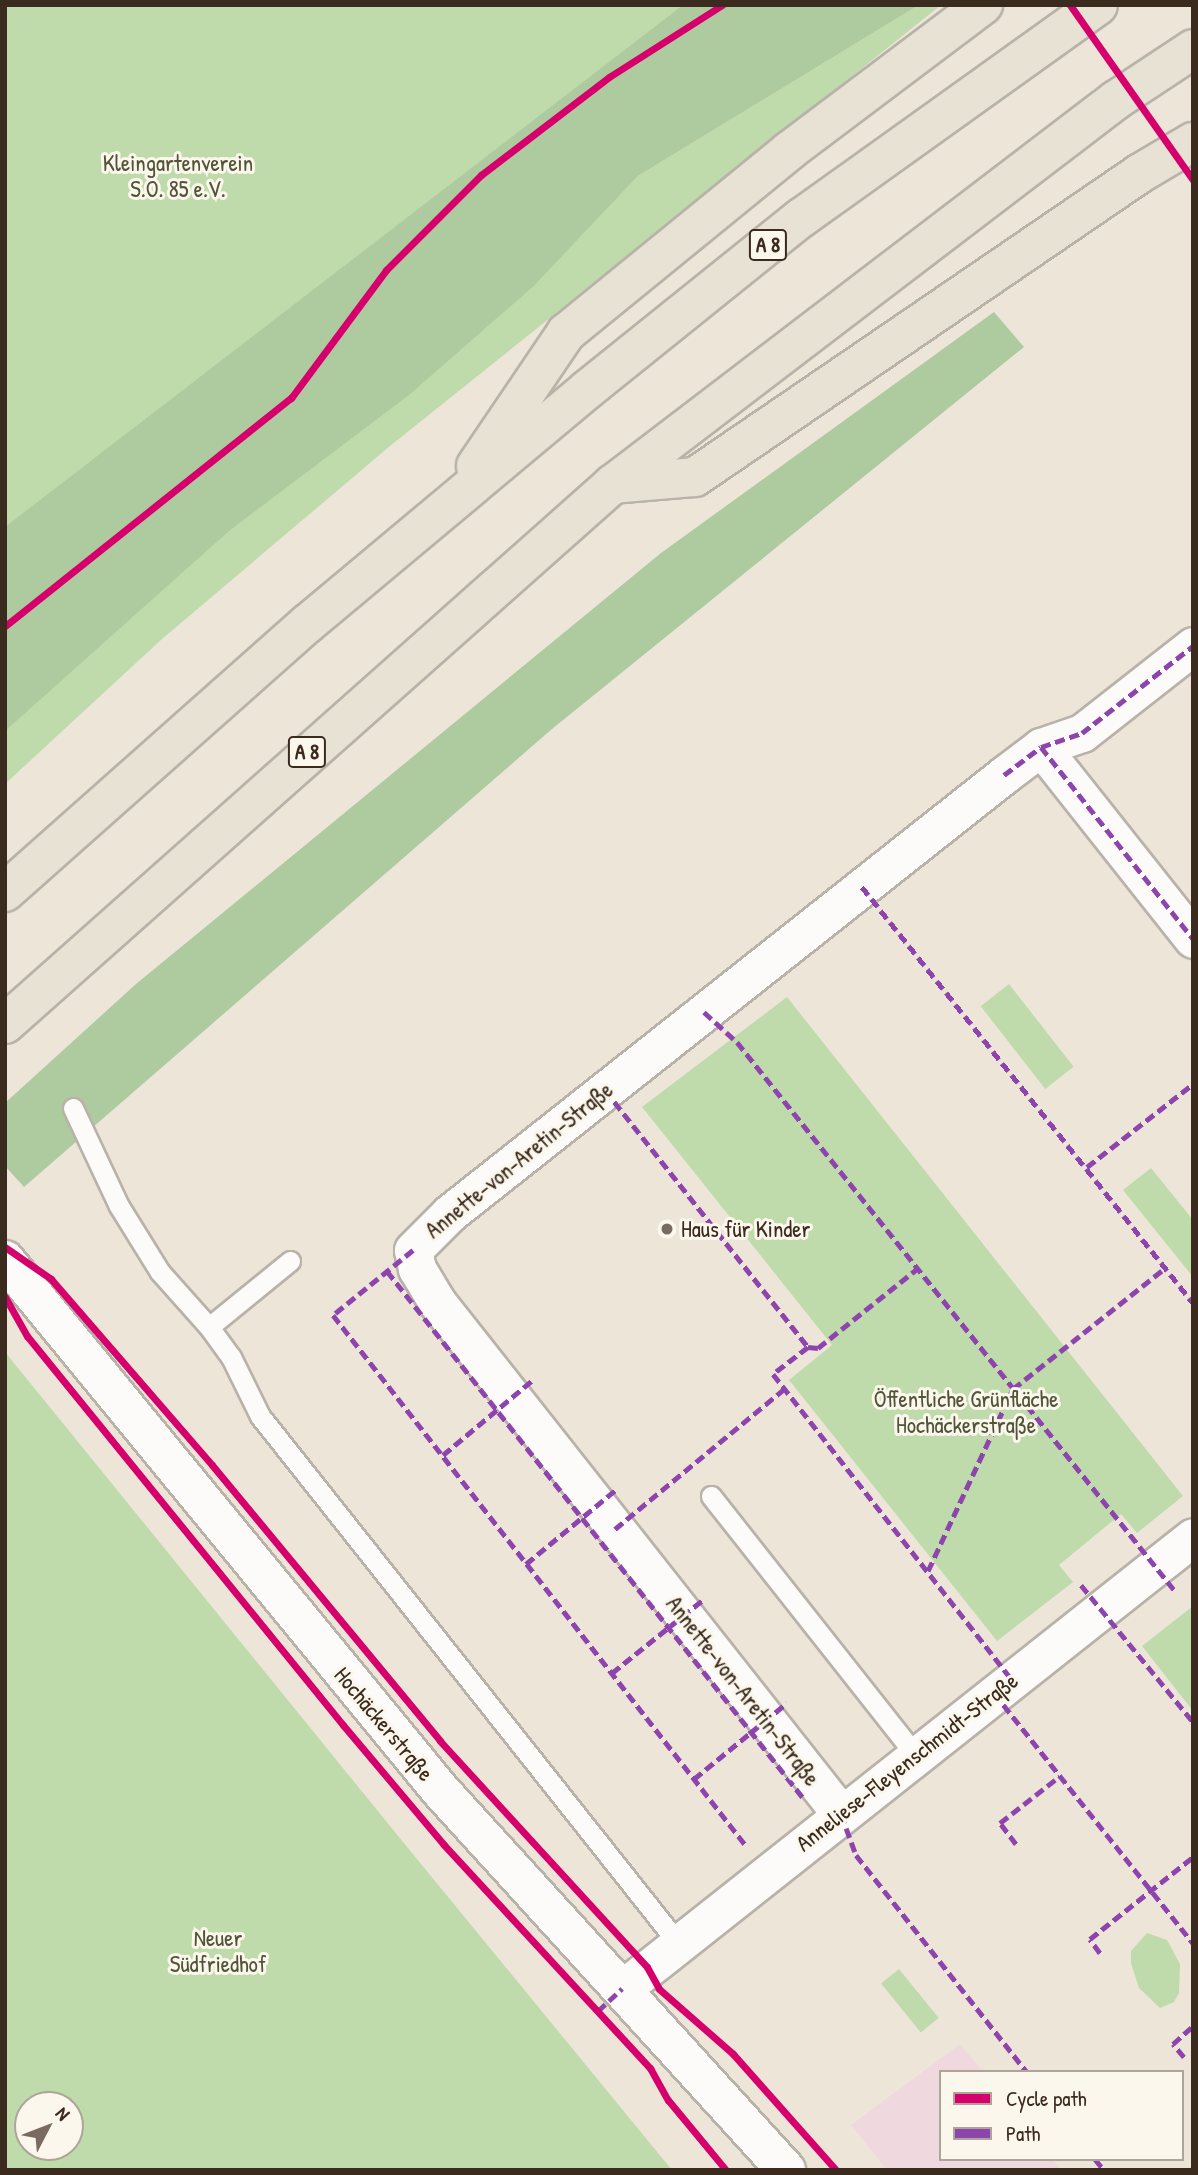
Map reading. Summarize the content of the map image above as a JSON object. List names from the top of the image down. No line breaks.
{"streets":{"highway":["A 8"],"street":["Annette-von-Aretin-Straße","Hochäckerstraße","Anneliese-Fleyenschmidt-Straße"]},"crossings":[["Annette-von-Aretin-Straße","Anneliese-Fleyenschmidt-Straße"],["Hochäckerstraße","Anneliese-Fleyenschmidt-Straße"]],"parks":["Kleingartenverein S.O. 85 e.V.","Öffentliche Grünfläche Hochäckerstraße","Neuer Südfriedhof"],"places":["Haus für Kinder"],"legend":["Cycle path","Path"],"north":"top right"}
